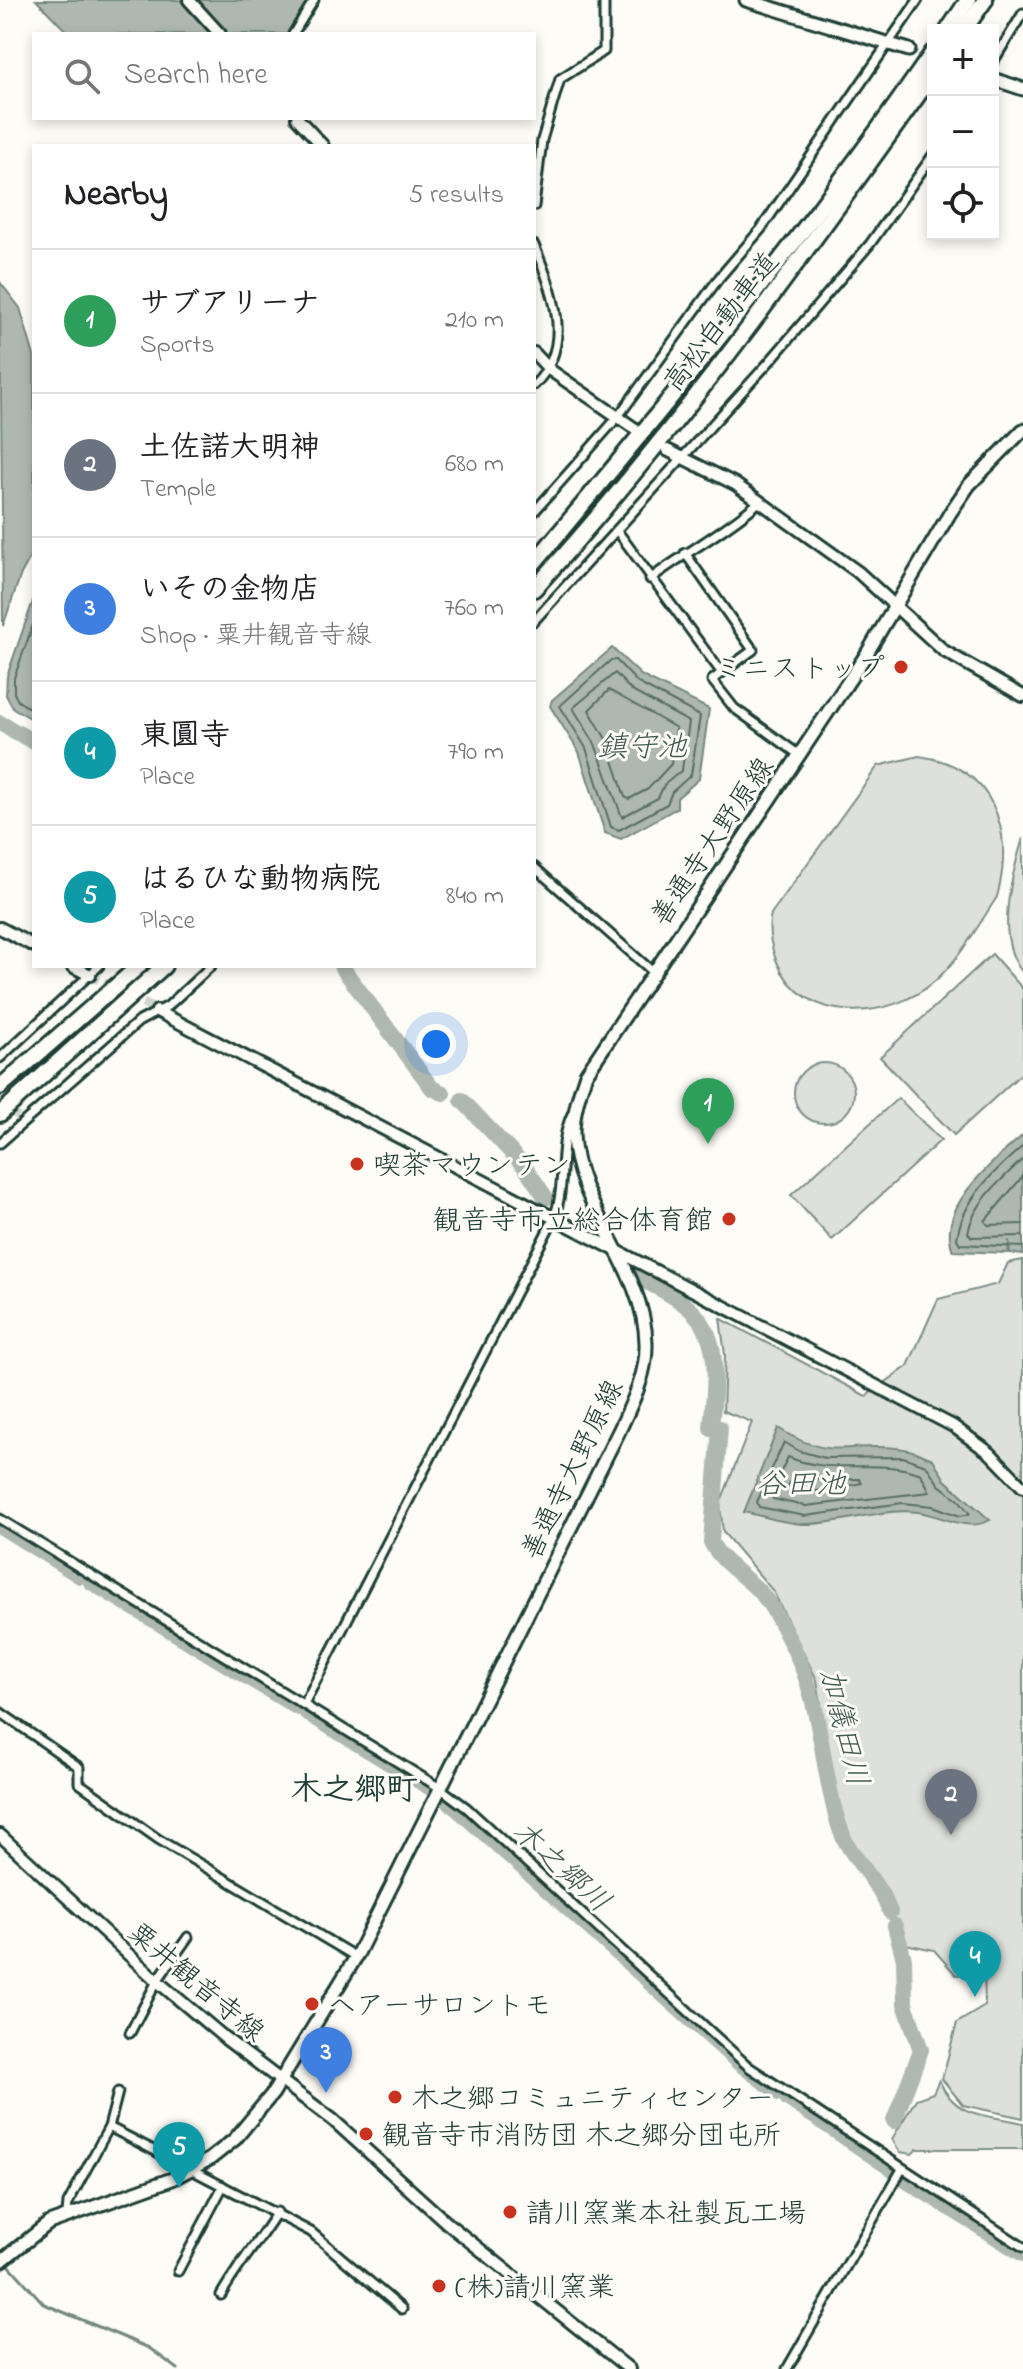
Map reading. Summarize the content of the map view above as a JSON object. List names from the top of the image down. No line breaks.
{"streets":{"highway":["高松自動車道"],"main road":["善通寺大野原線"],"street":["粟井観音寺線"]},"crossings":[["善通寺大野原線","粟井観音寺線"]],"districts":["木之郷町"],"water":["鎮守池","谷田池","加儀田川","木之郷川"],"places":["ミニストップ","喫茶マウンテン","観音寺市立総合体育館","ヘアーサロントモ","木之郷コミュニティセンター","観音寺市消防団 木之郷分団屯所","請川窯業本社製瓦工場","(株)請川窯業"],"page":{"map_buttons":["+","−"],"search":"Search here","heading":["Nearby","5 results"],"list":[{"mark":"1","name":"サブアリーナ","note":"Sports","value":"210 m"},{"mark":"2","name":"土佐諾大明神","note":"Temple","value":"680 m"},{"mark":"3","name":"いその金物店","note":"Shop · 粟井観音寺線","value":"760 m"},{"mark":"4","name":"東圓寺","note":"Place","value":"790 m"},{"mark":"5","name":"はるひな動物病院","note":"Place","value":"840 m"}],"pins":["1","2","4","3","5"]}}
